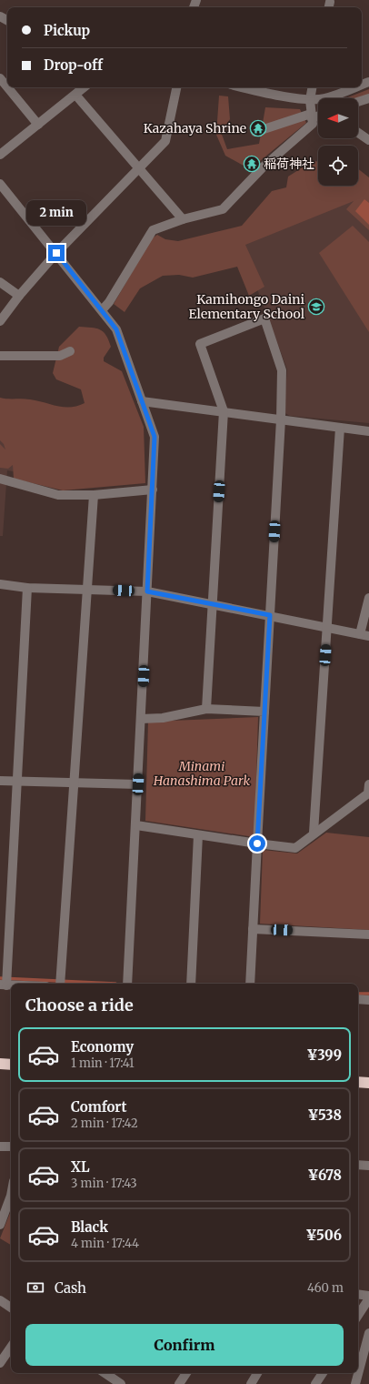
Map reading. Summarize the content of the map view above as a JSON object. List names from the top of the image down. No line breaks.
{"parks":["Minami Hanashima Park"],"places":{"temple":["Kazahaya Shrine","稲荷神社"],"school or university":["Kamihongo Daini Elementary School"]},"north":"left","page":{"banner":["Pickup","Drop-off"],"bubble":"2 min","heading":"Choose a ride","list":[{"name":"Economy","note":"1 min · 17:41","value":"¥399"},{"name":"Comfort","note":"2 min · 17:42","value":"¥538"},{"name":"XL","note":"3 min · 17:43","value":"¥678"},{"name":"Black","note":"4 min · 17:44","value":"¥506"}],"pay":["Cash","460 m"],"buttons":"Confirm"}}
